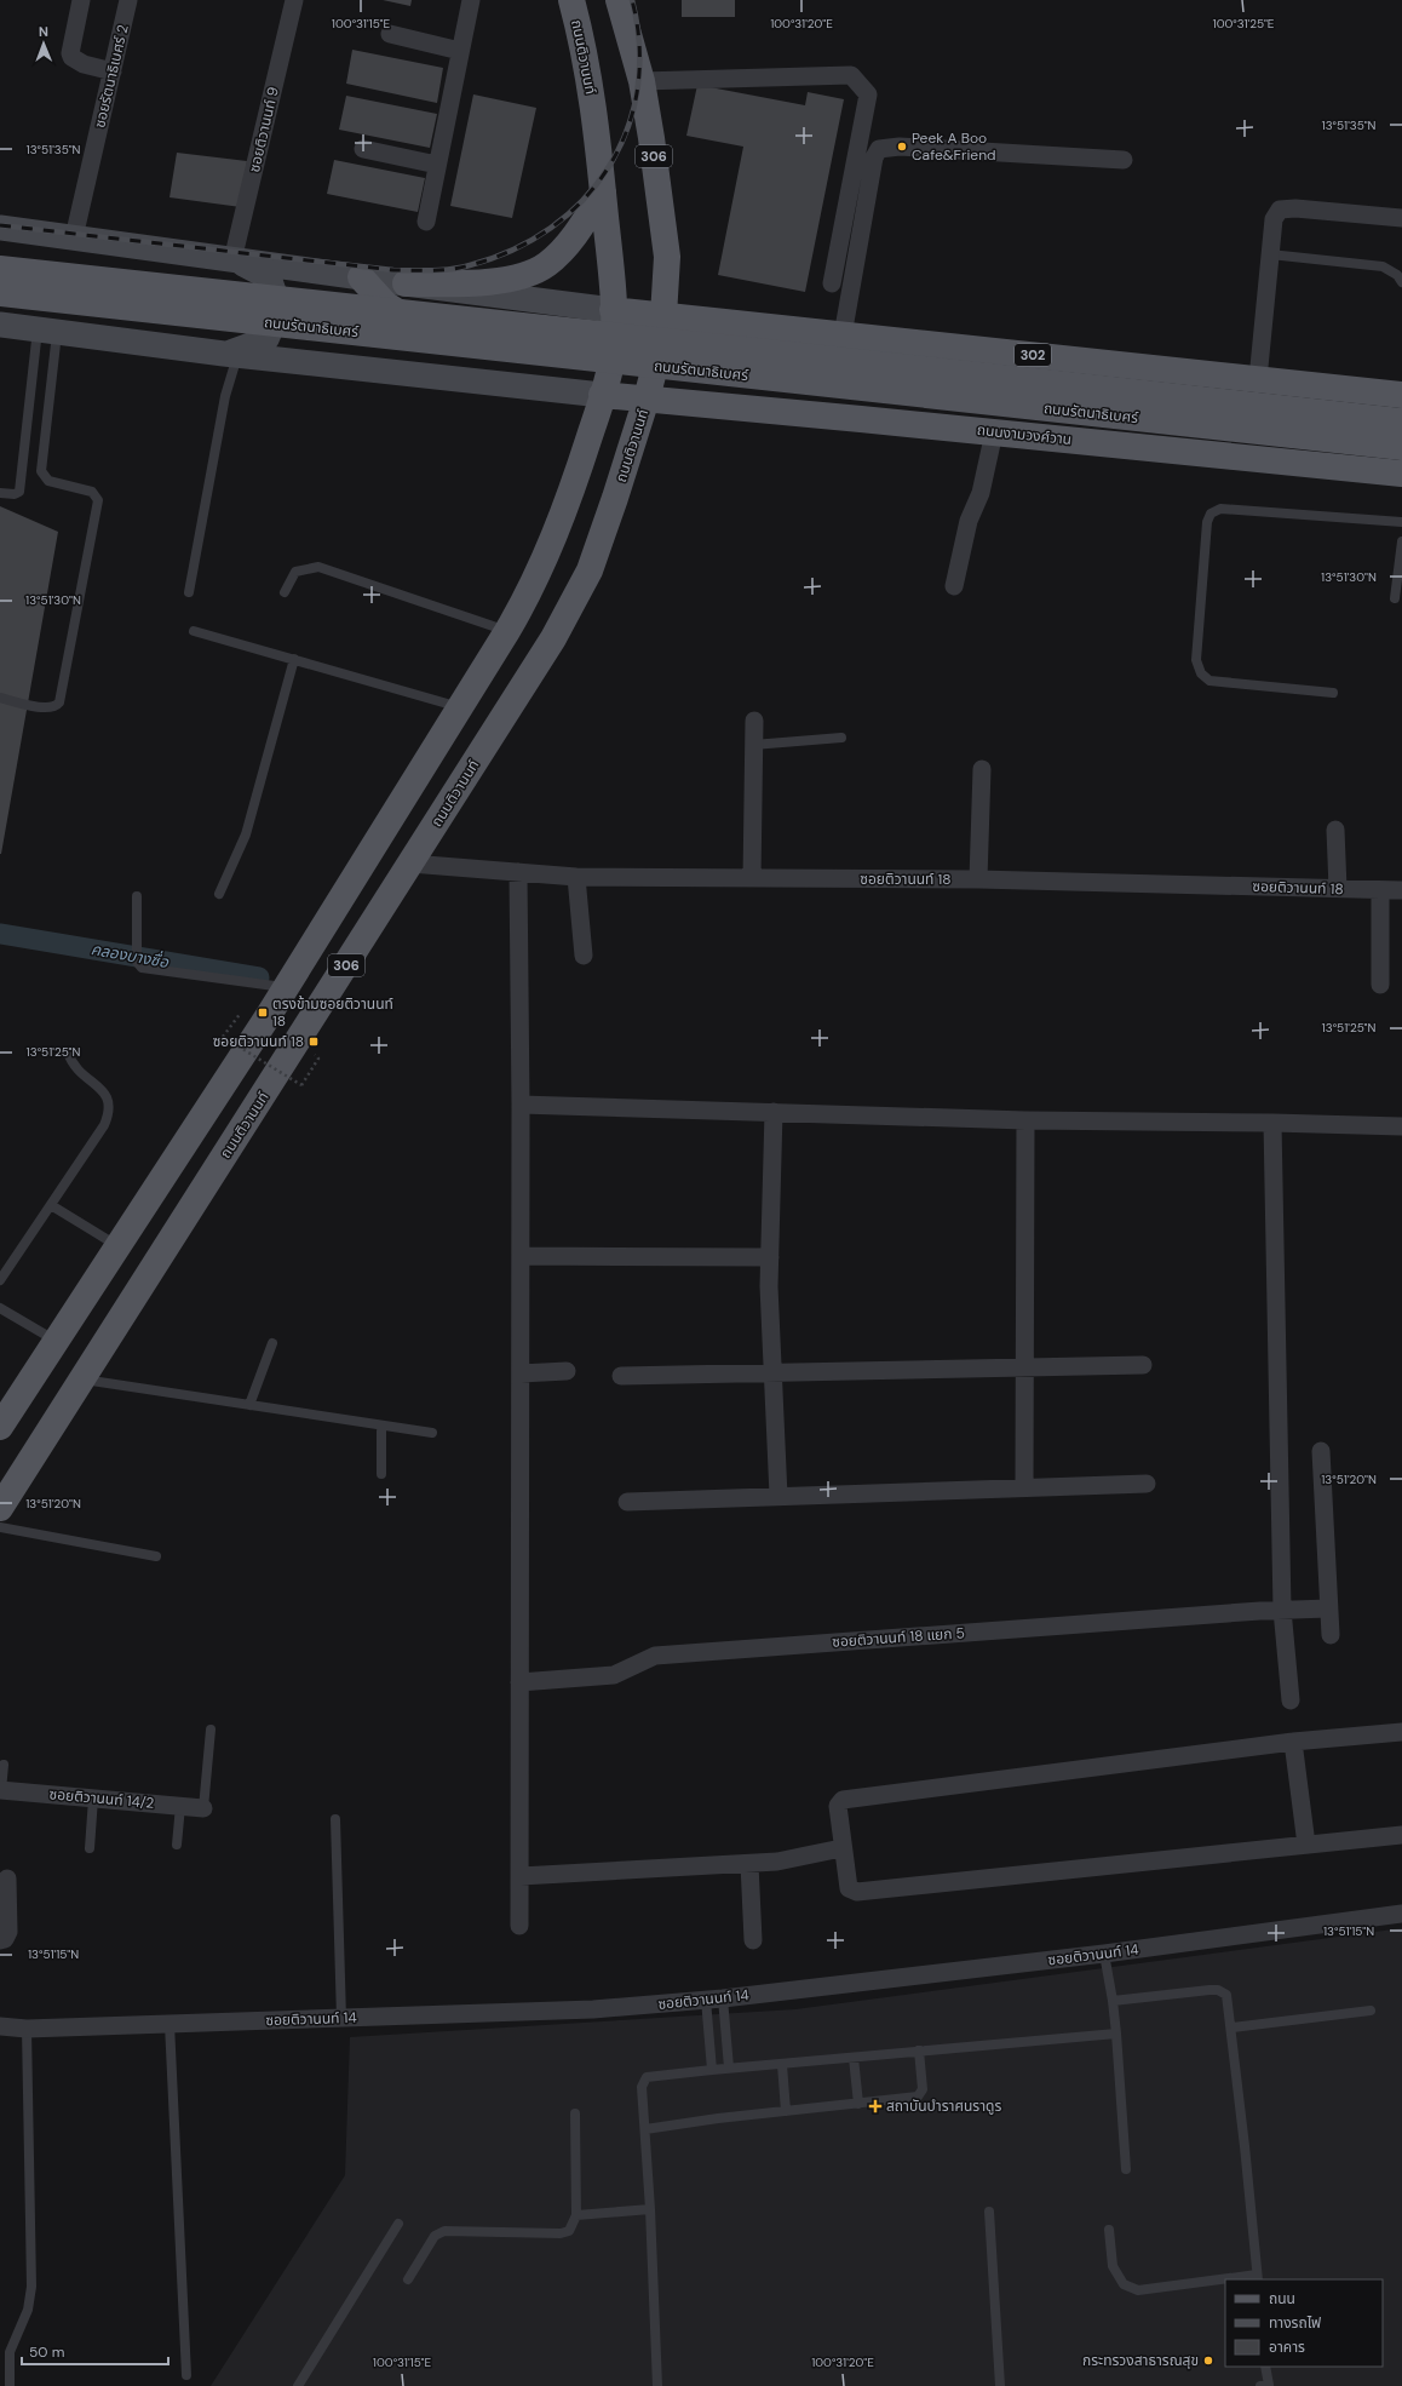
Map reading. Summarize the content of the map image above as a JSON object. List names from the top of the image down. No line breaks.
{"streets":{"main road":["ถนนติวานนท์","306","ถนนรัตนาธิเบศร์","302","ถนนงามวงศ์วาน"],"street":["ซอยรัตนาธิเบศร์ 2","ซอยติวานนท์ 9","ซอยติวานนท์ 18","ซอยติวานนท์ 18 แยก 5","ซอยติวานนท์ 14/2","ซอยติวานนท์ 14"]},"crossings":[["ถนนติวานนท์","302"],["ถนนติวานนท์","ถนนงามวงศ์วาน"],["ถนนติวานนท์","ซอยติวานนท์ 18"],["ซอยรัตนาธิเบศร์ 2","302"],["ซอยติวานนท์ 9","302"]],"water":["คลองบางซื่อ"],"places":{"other":["Peek A Boo Cafe&Friend","กระทรวงสาธารณสุข"],"transit":["ตรงข้ามซอยติวานนท์ 18","ซอยติวานนท์ 18"],"health":["สถาบันบำราศนราดูร"]},"legend":["ถนน","ทางรถไฟ","อาคาร"],"scale_bar":"50 m","north":"top","coordinates":["100°31'15\"E","100°31'20\"E","100°31'25\"E","13°51'35\"N","13°51'30\"N","13°51'25\"N","13°51'20\"N","13°51'15\"N"]}
